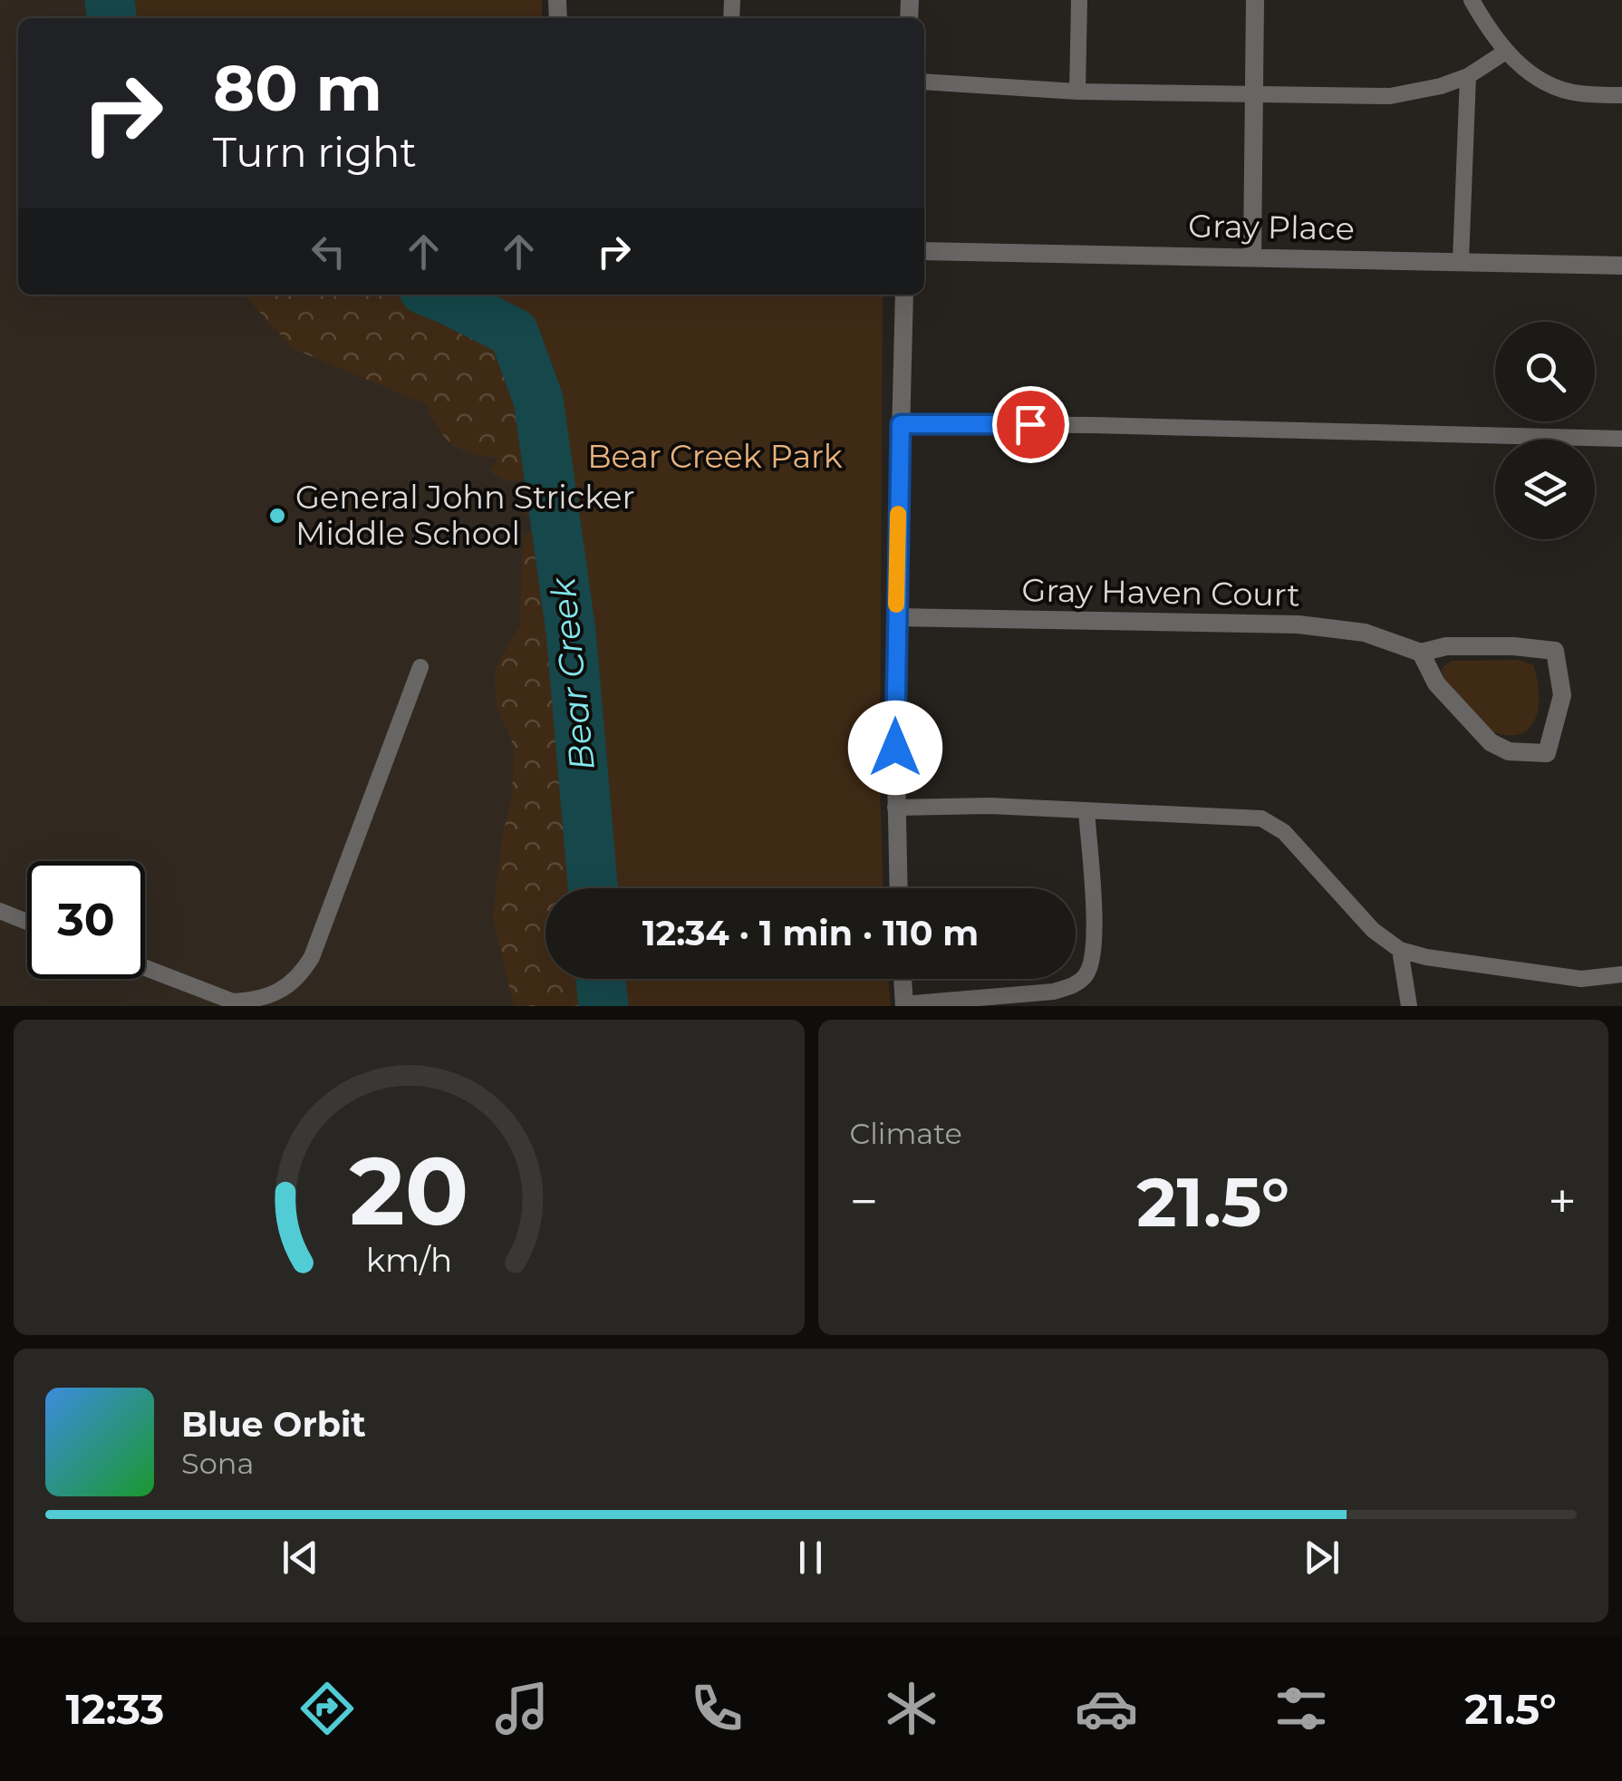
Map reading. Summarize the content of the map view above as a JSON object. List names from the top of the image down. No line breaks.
{"streets":{"street":["Gray Place","Gray Haven Court"]},"water":["Bear Creek"],"parks":["Bear Creek Park"],"places":["General John Stricker Middle School"],"page":{"turn":["80 m","Turn right"],"limit":"30","trip":"12:34 · 1 min · 110 m","tile":"Climate","heat":["−","21.5°","+"],"song":["Blue Orbit","Sona"],"tabs":["12:33","21.5°"],"gauge":["20","km/h"]}}
